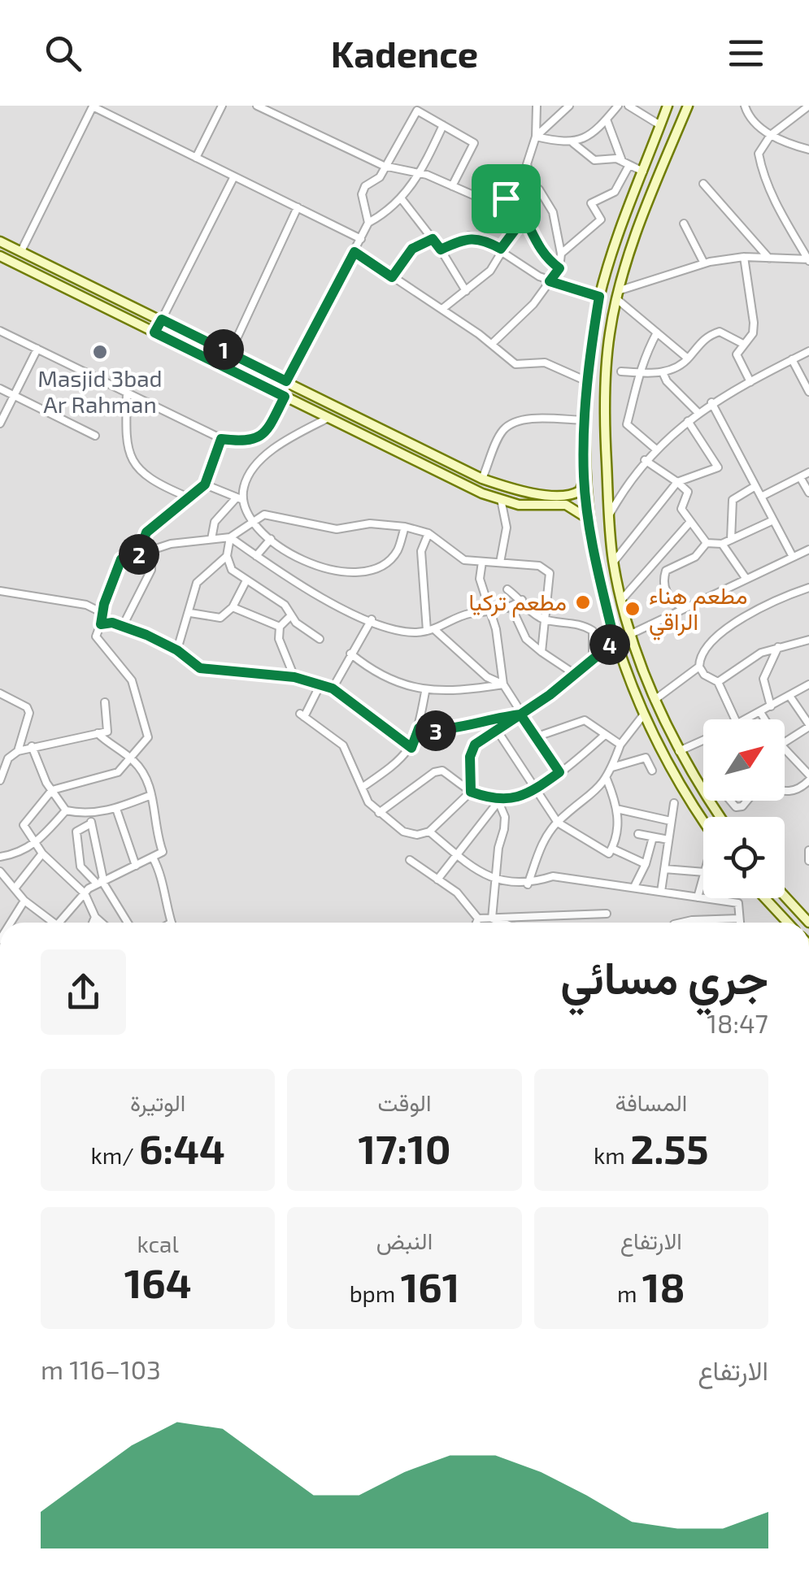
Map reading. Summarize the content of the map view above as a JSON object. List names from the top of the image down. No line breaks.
{"places":["Masjid 3bad Ar Rahman","مطعم تركيا","مطعم هناء الراقي"],"north":"top right","page":{"header":"Kadence","pins":["1","2","4","3"],"heading":["جري مسائي","18:47"],"stats":[["المسافة","2.55 km"],["الوقت","17:10"],["الوتيرة","6:44 /km"],["الارتفاع","18 m"],["النبض","161 bpm"],["kcal","164"]],"chart":["الارتفاع","103–116 m"]}}
